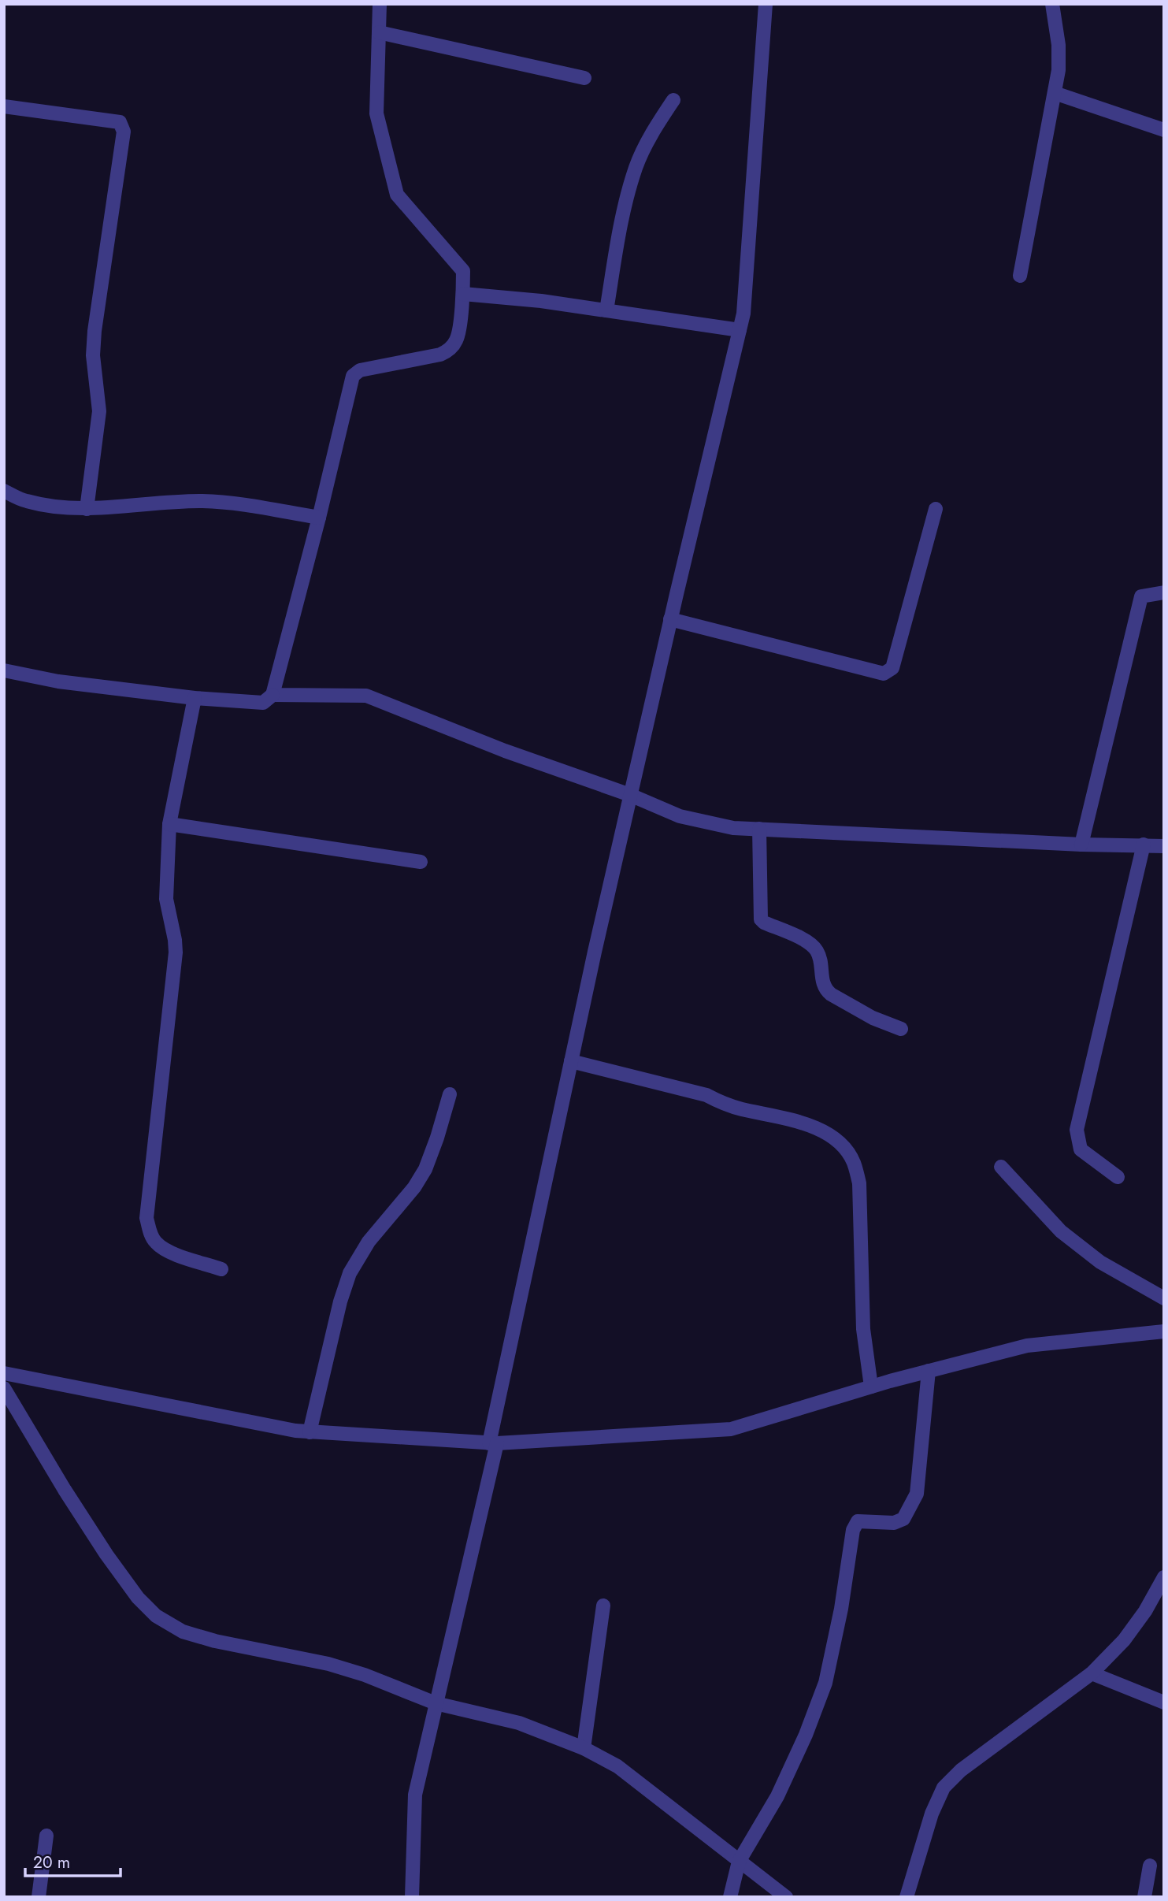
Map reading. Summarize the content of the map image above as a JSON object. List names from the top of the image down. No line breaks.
{"scale_bar":"20 m"}
